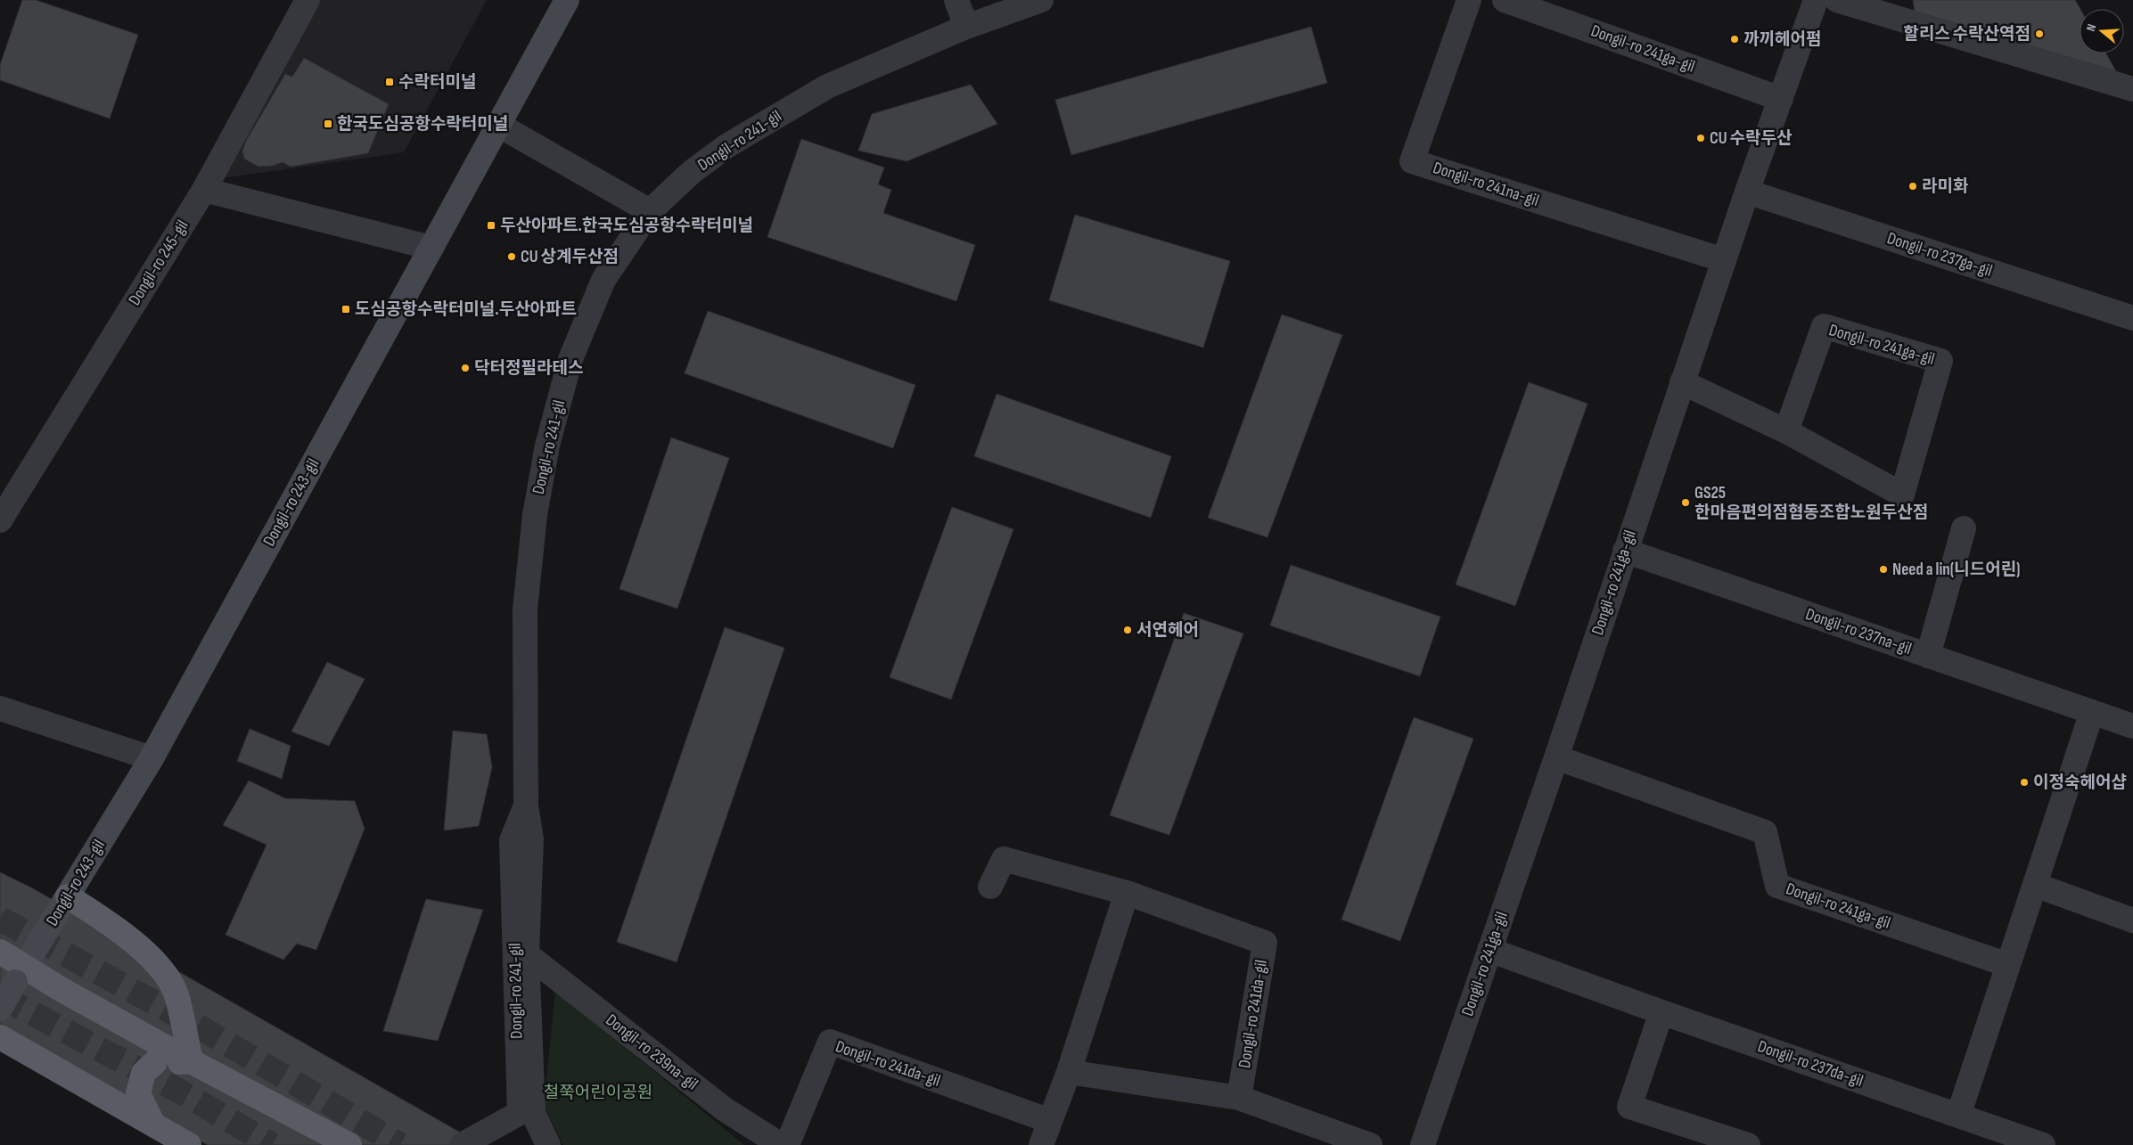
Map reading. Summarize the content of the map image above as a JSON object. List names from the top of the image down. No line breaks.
{"streets":{"main road":["Dongil-ro 243-gil"],"street":["Dongil-ro 241ga-gil","Dongil-ro 241-gil","Dongil-ro 241na-gil","Dongil-ro 237ga-gil","Dongil-ro 245-gil","Dongil-ro 237na-gil","Dongil-ro 241da-gil","Dongil-ro 239na-gil","Dongil-ro 237da-gil"]},"crossings":[["Dongil-ro 241ga-gil","Dongil-ro 241na-gil"],["Dongil-ro 241ga-gil","Dongil-ro 237ga-gil"],["Dongil-ro 241ga-gil","Dongil-ro 237na-gil"],["Dongil-ro 241ga-gil","Dongil-ro 237da-gil"],["Dongil-ro 241-gil","Dongil-ro 239na-gil"]],"parks":["철쭉어린이공원"],"places":{"other":["할리스 수락산역점","까끼헤어펌","CU 수락두산","라미화","CU 상계두산점","닥터정필라테스","GS25 한마음편의점협동조합노원두산점","Need a lin(니드어린)","서연헤어","이정숙헤어샵"],"transit":["수락터미널","한국도심공항수락터미널","두산아파트.한국도심공항수락터미널","도심공항수락터미널.두산아파트"]},"north":"left"}
